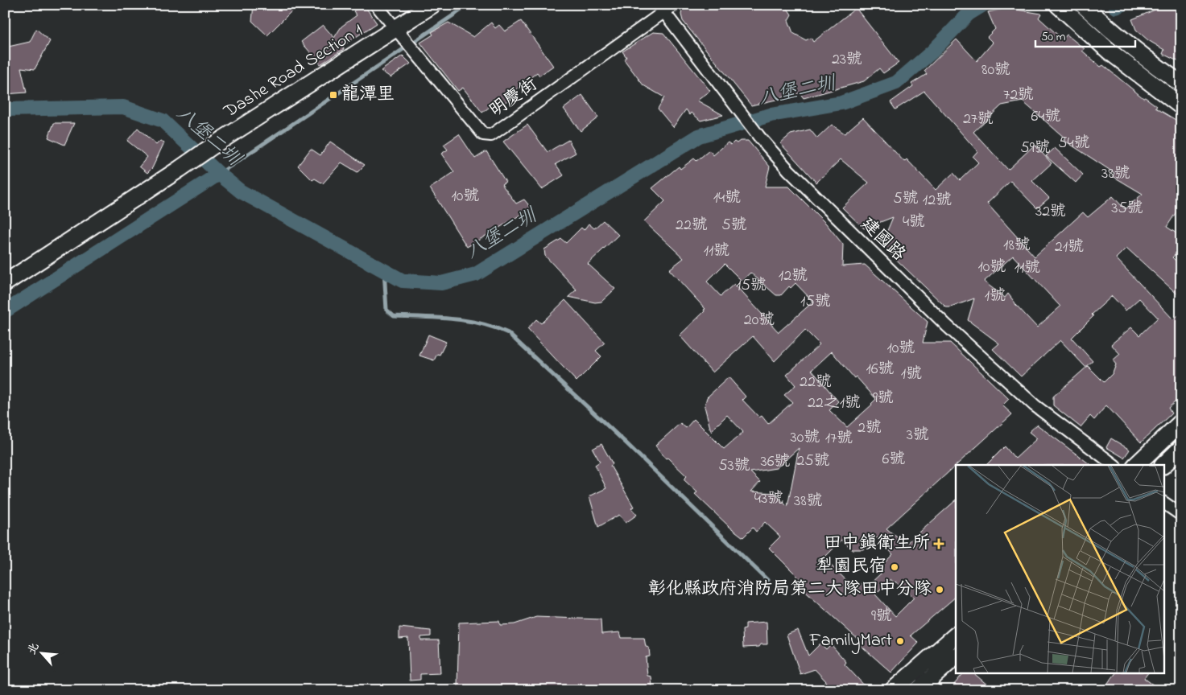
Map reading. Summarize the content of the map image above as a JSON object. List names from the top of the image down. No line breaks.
{"streets":{"street":["Dashe Road Section 1","明慶街","建國路"]},"crossings":[["Dashe Road Section 1","明慶街"],["明慶街","建國路"]],"water":["八堡二圳"],"places":{"transit":["龍潭里"],"health":["田中鎮衛生所"],"other":["犁園民宿","彰化縣政府消防局第二大隊田中分隊","FamilyMart"]},"house_numbers":["23號","80號","72號","64號","27號","54號","59號","38號","10號","14號","5號","12號","35號","32號","4號","22號","5號","18號","21號","11號","10號","11號","12號","15號","1號","15號","20號","10號","16號","1號","22號","9號","22之1號","2號","3號","30號","17號","6號","25號","36號","53號","43號","38號","9號"],"scale_bar":"50 m","north":"top left"}
